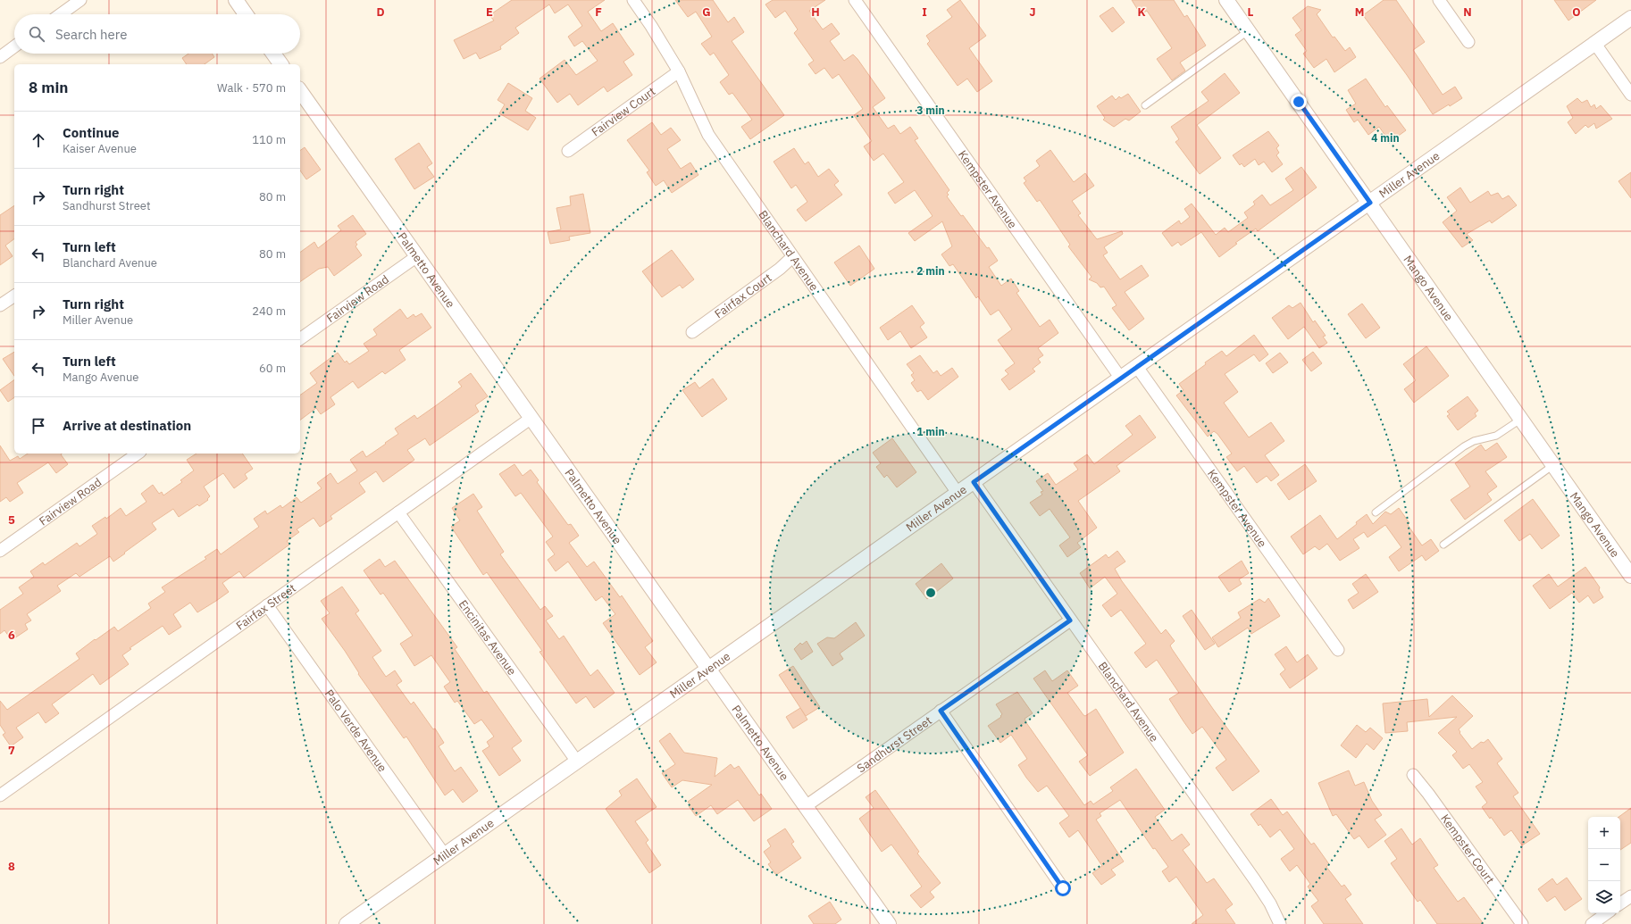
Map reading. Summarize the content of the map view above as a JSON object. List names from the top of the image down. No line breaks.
{"streets":{"street":["Fairview Court","Miller Avenue","Kempster Avenue","Blanchard Avenue","Palmetto Avenue","Mango Avenue","Fairfax Court","Fairview Road","Fairfax Street","Encinitas Avenue","Palo Verde Avenue","Sandhurst Street","Kempster Court"]},"crossings":[["Fairview Court","Blanchard Avenue"],["Miller Avenue","Kempster Avenue"],["Miller Avenue","Blanchard Avenue"],["Miller Avenue","Palmetto Avenue"],["Miller Avenue","Mango Avenue"],["Miller Avenue","Encinitas Avenue"],["Miller Avenue","Palo Verde Avenue"],["Blanchard Avenue","Fairfax Court"],["Blanchard Avenue","Sandhurst Street"],["Palmetto Avenue","Fairview Road"],["Palmetto Avenue","Fairfax Street"],["Palmetto Avenue","Sandhurst Street"],["Fairfax Street","Encinitas Avenue"],["Fairfax Street","Palo Verde Avenue"]],"page":{"search":"Search here","heading":["8 min","Walk · 570 m"],"list":[["Continue","Kaiser Avenue","110 m"],["Turn right","Sandhurst Street","80 m"],["Turn left","Blanchard Avenue","80 m"],["Turn right","Miller Avenue","240 m"],["Turn left","Mango Avenue","60 m"],"Arrive at destination"],"map_buttons":["+","−"]},"grid":{"columns":["D","E","F","G","H","I","J","K","L","M","N","O"],"rows":["5","6","7","8"]},"rings":["3 min","4 min","2 min","1 min"]}
